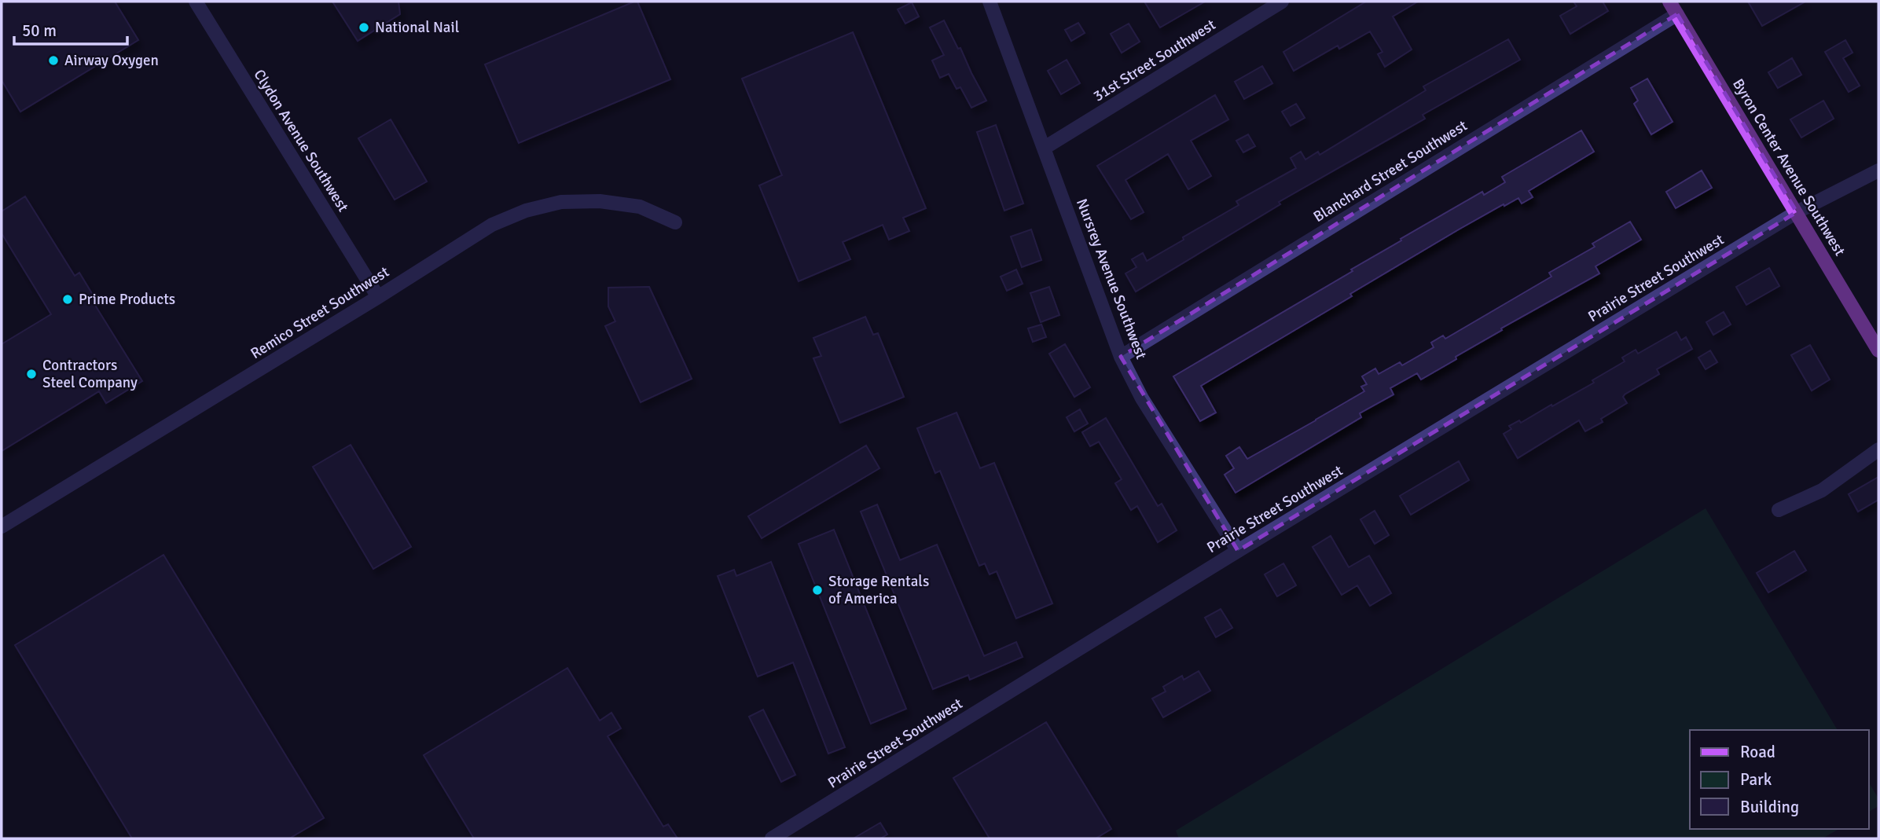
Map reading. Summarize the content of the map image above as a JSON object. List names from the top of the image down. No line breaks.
{"streets":{"main road":["Byron Center Avenue Southwest"],"street":["31st Street Southwest","Clydon Avenue Southwest","Blanchard Street Southwest","Prairie Street Southwest","Nursrey Avenue Southwest","Remico Street Southwest"]},"crossings":[["31st Street Southwest","Nursrey Avenue Southwest"],["Clydon Avenue Southwest","Remico Street Southwest"],["Byron Center Avenue Southwest","Blanchard Street Southwest"],["Byron Center Avenue Southwest","Prairie Street Southwest"],["Blanchard Street Southwest","Nursrey Avenue Southwest"],["Prairie Street Southwest","Nursrey Avenue Southwest"]],"places":["National Nail","Airway Oxygen","Prime Products","Contractors Steel Company","Storage Rentals of America"],"legend":["Road","Park","Building"],"scale_bar":"50 m"}
